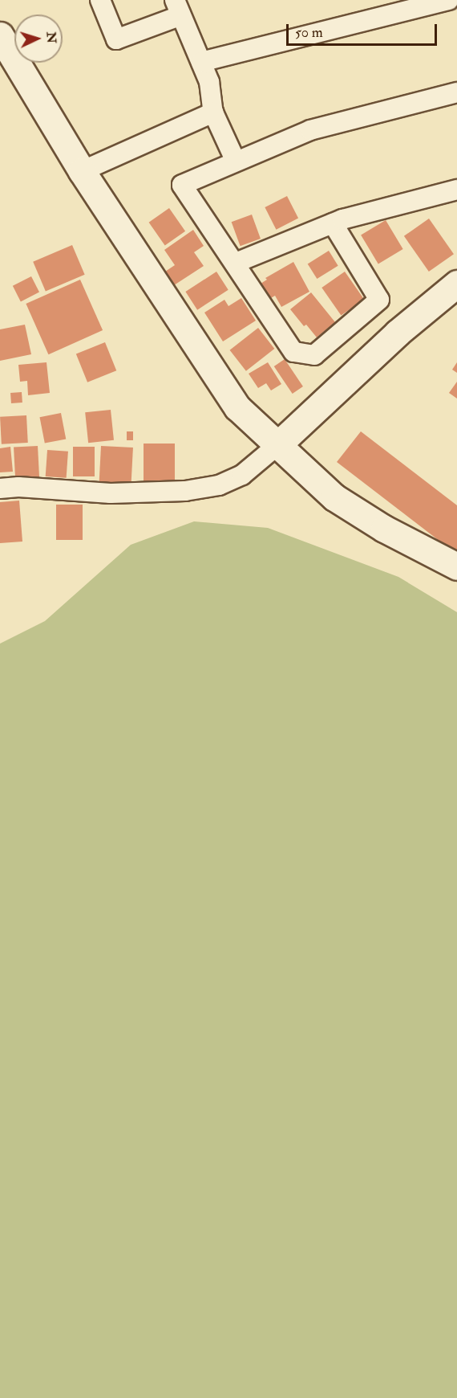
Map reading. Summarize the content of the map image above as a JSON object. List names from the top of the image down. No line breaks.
{"scale_bar":"50 m","north":"right"}
